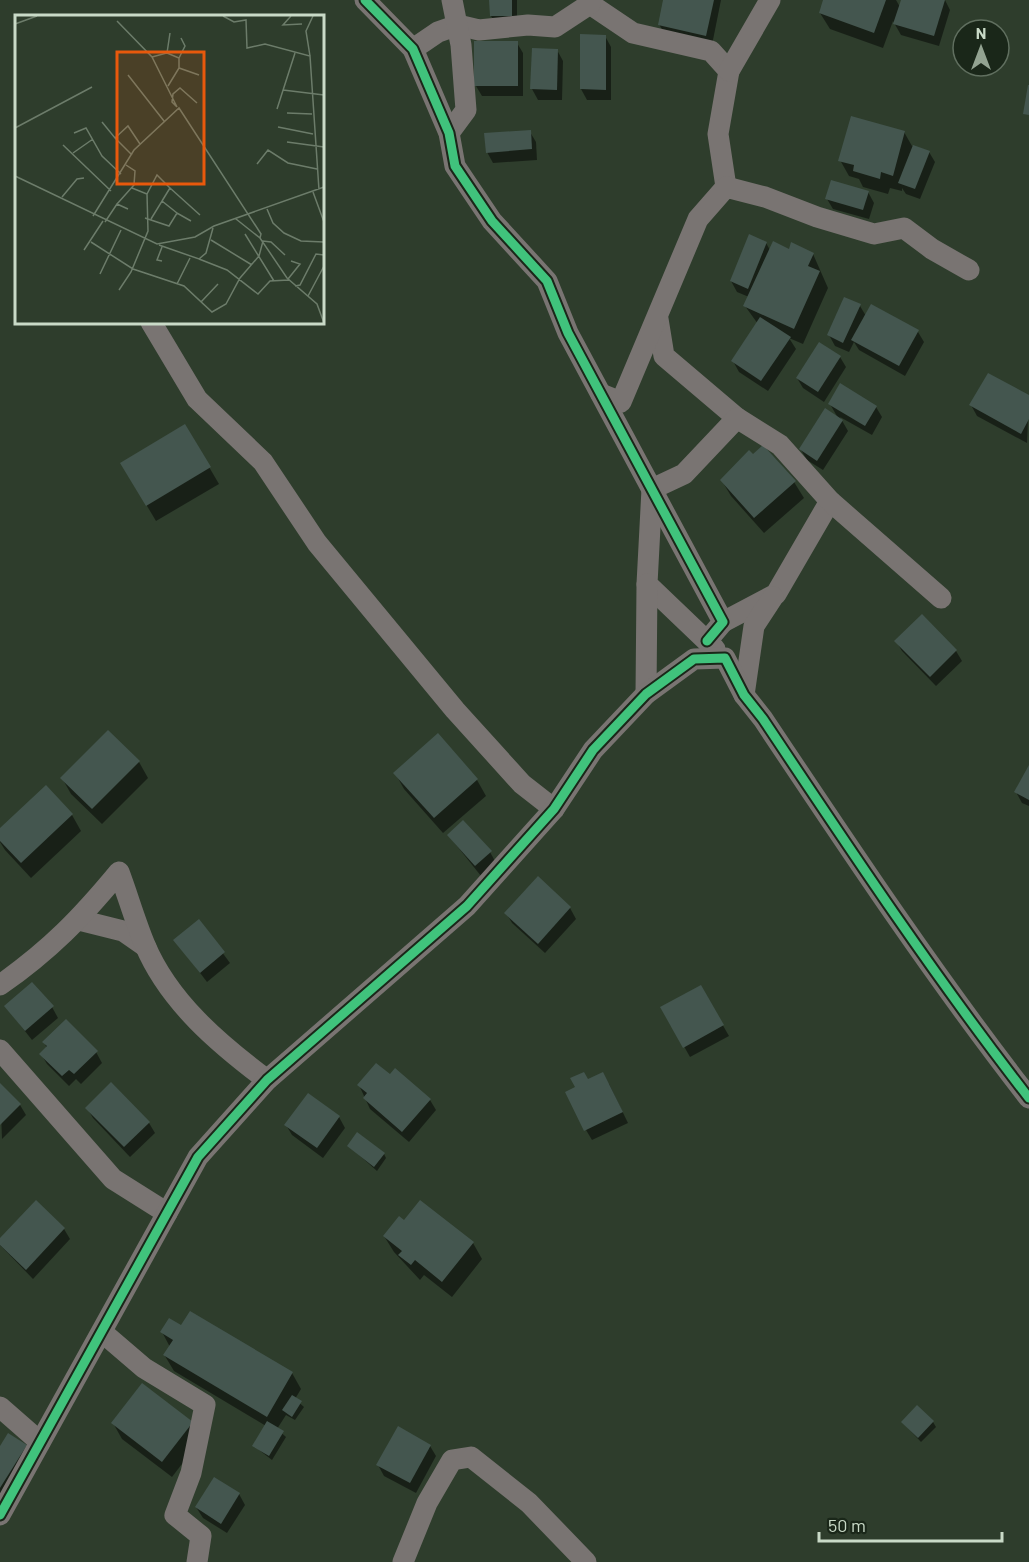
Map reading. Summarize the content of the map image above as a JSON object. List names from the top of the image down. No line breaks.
{"scale_bar":"50 m","north":"top"}
